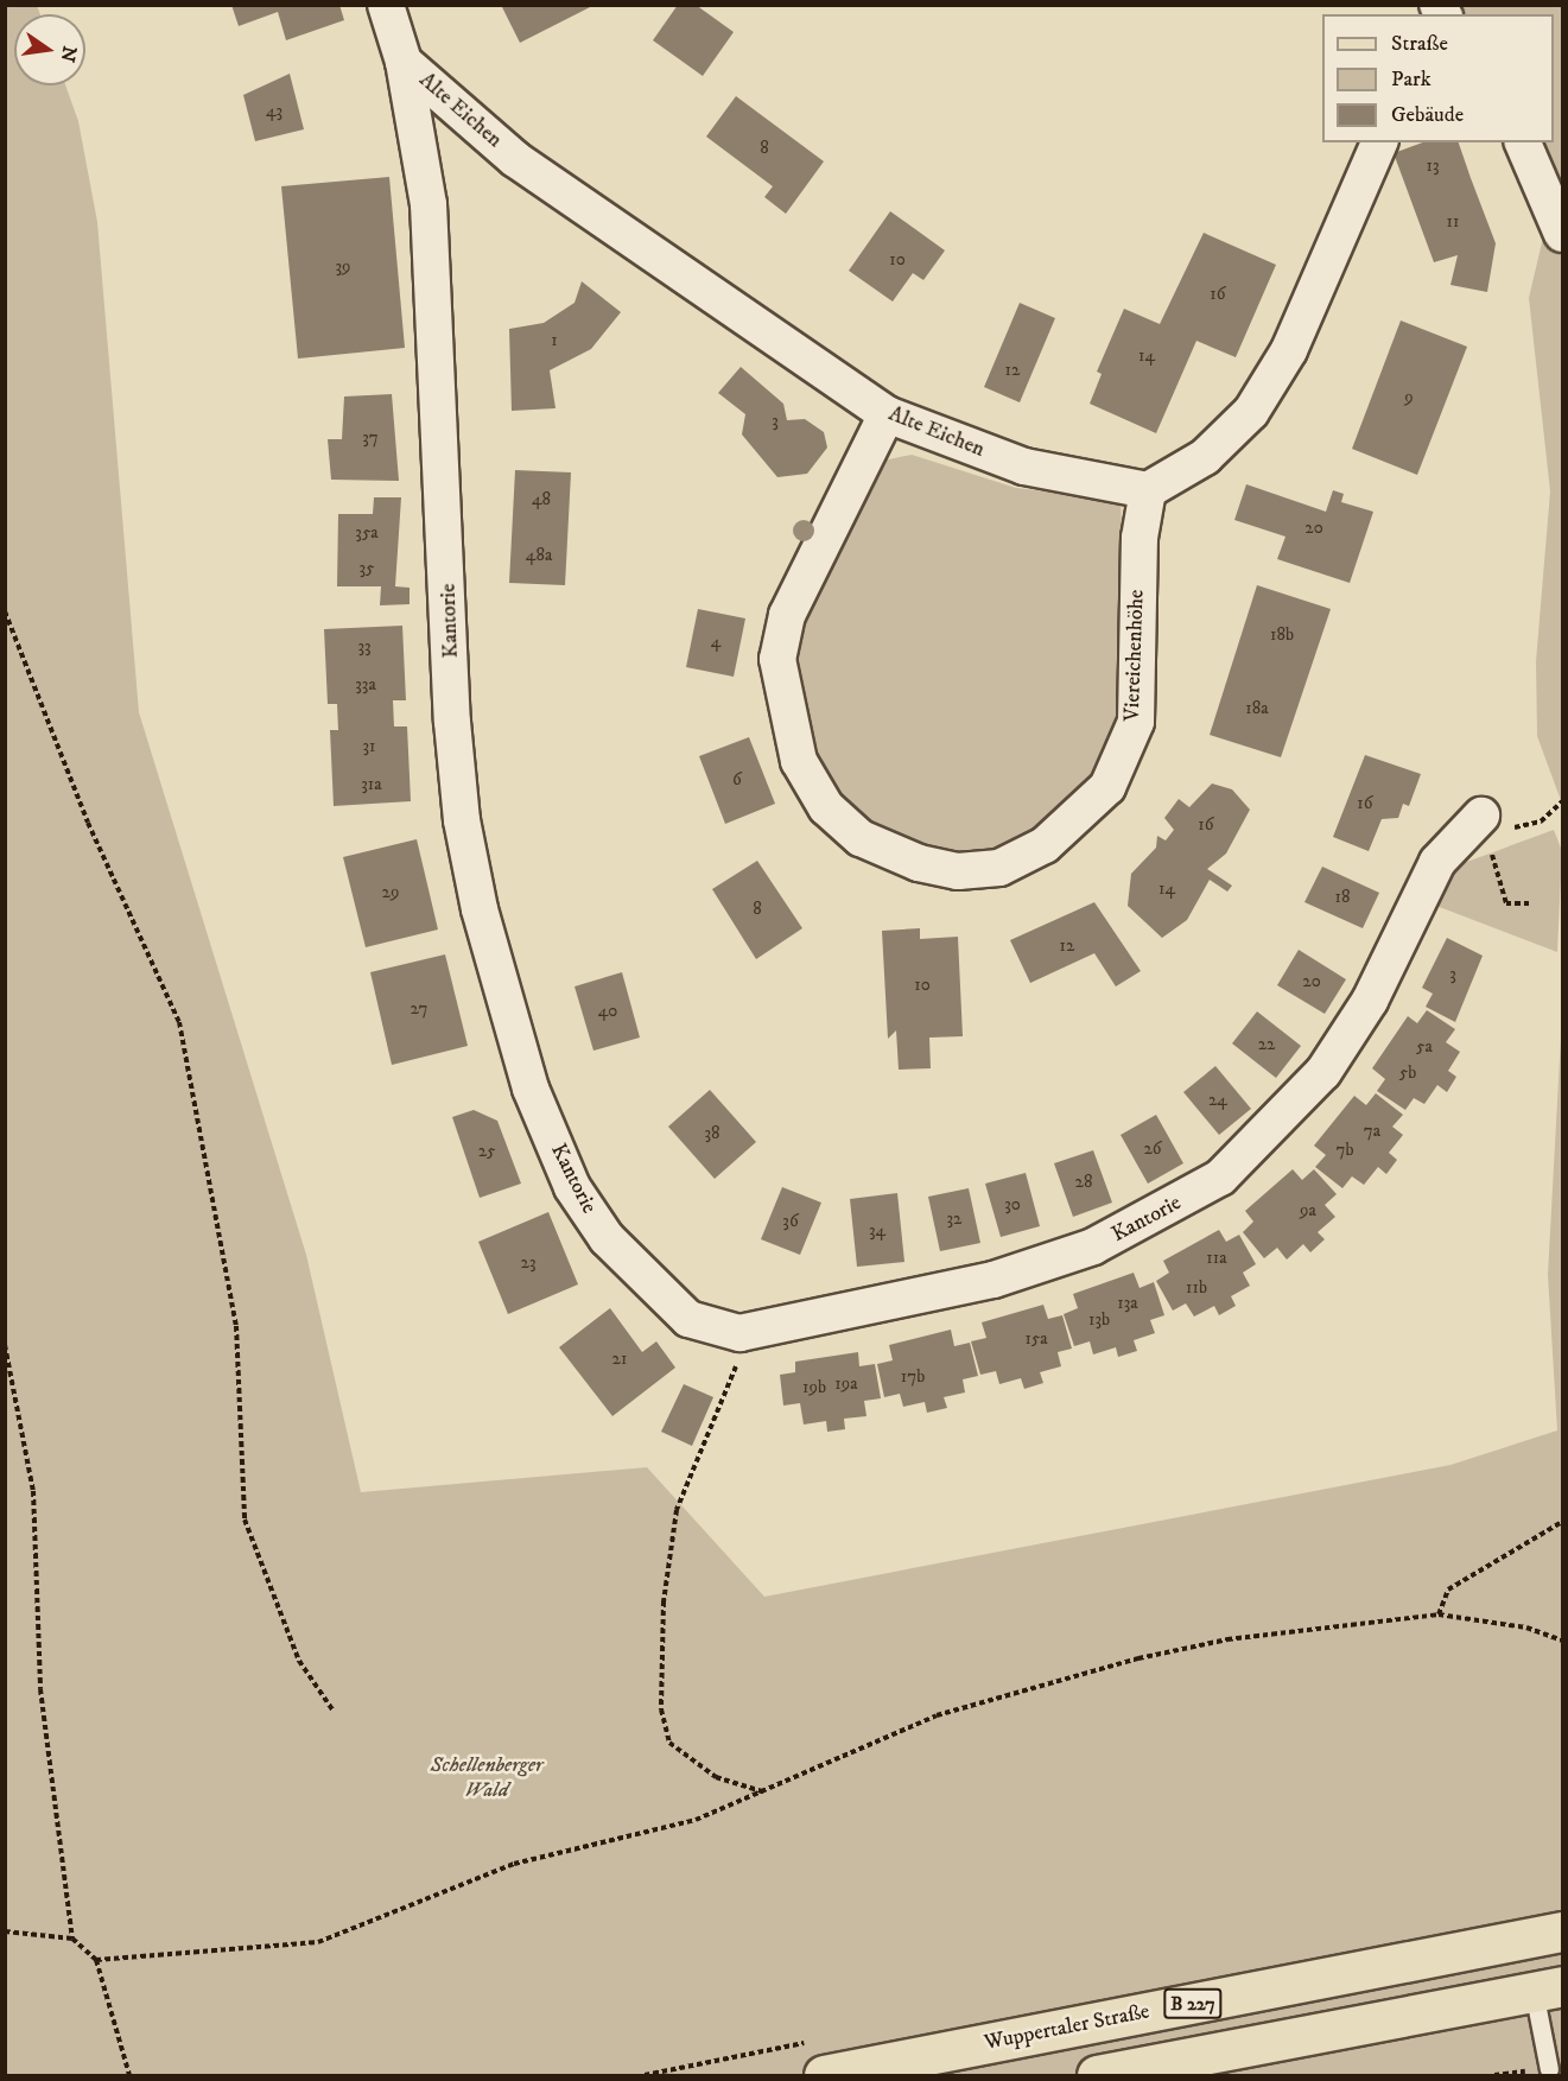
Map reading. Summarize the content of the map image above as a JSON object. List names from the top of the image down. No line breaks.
{"streets":{"main road":["B 227","Wuppertaler Straße"],"street":["Alte Eichen","Kantorie","Viereichenhöhe"]},"crossings":[["Alte Eichen","Kantorie"],["Alte Eichen","Viereichenhöhe"]],"parks":["Schellenberger Wald"],"house_numbers":["43","8","13","11","10","39","16","1","14","12","9","3","37","48","20","35a","48a","35","18b","4","33","33a","18a","31","6","31a","16","16","14","29","18","8","12","3","20","10","27","40","22","5a","5b","24","7a","38","26","7b","25","28","30","9a","32","36","34","11a","23","11b","13a","13b","15a","21","17b","19a","19b"],"legend":["Straße","Park","Gebäude"],"north":"right"}
